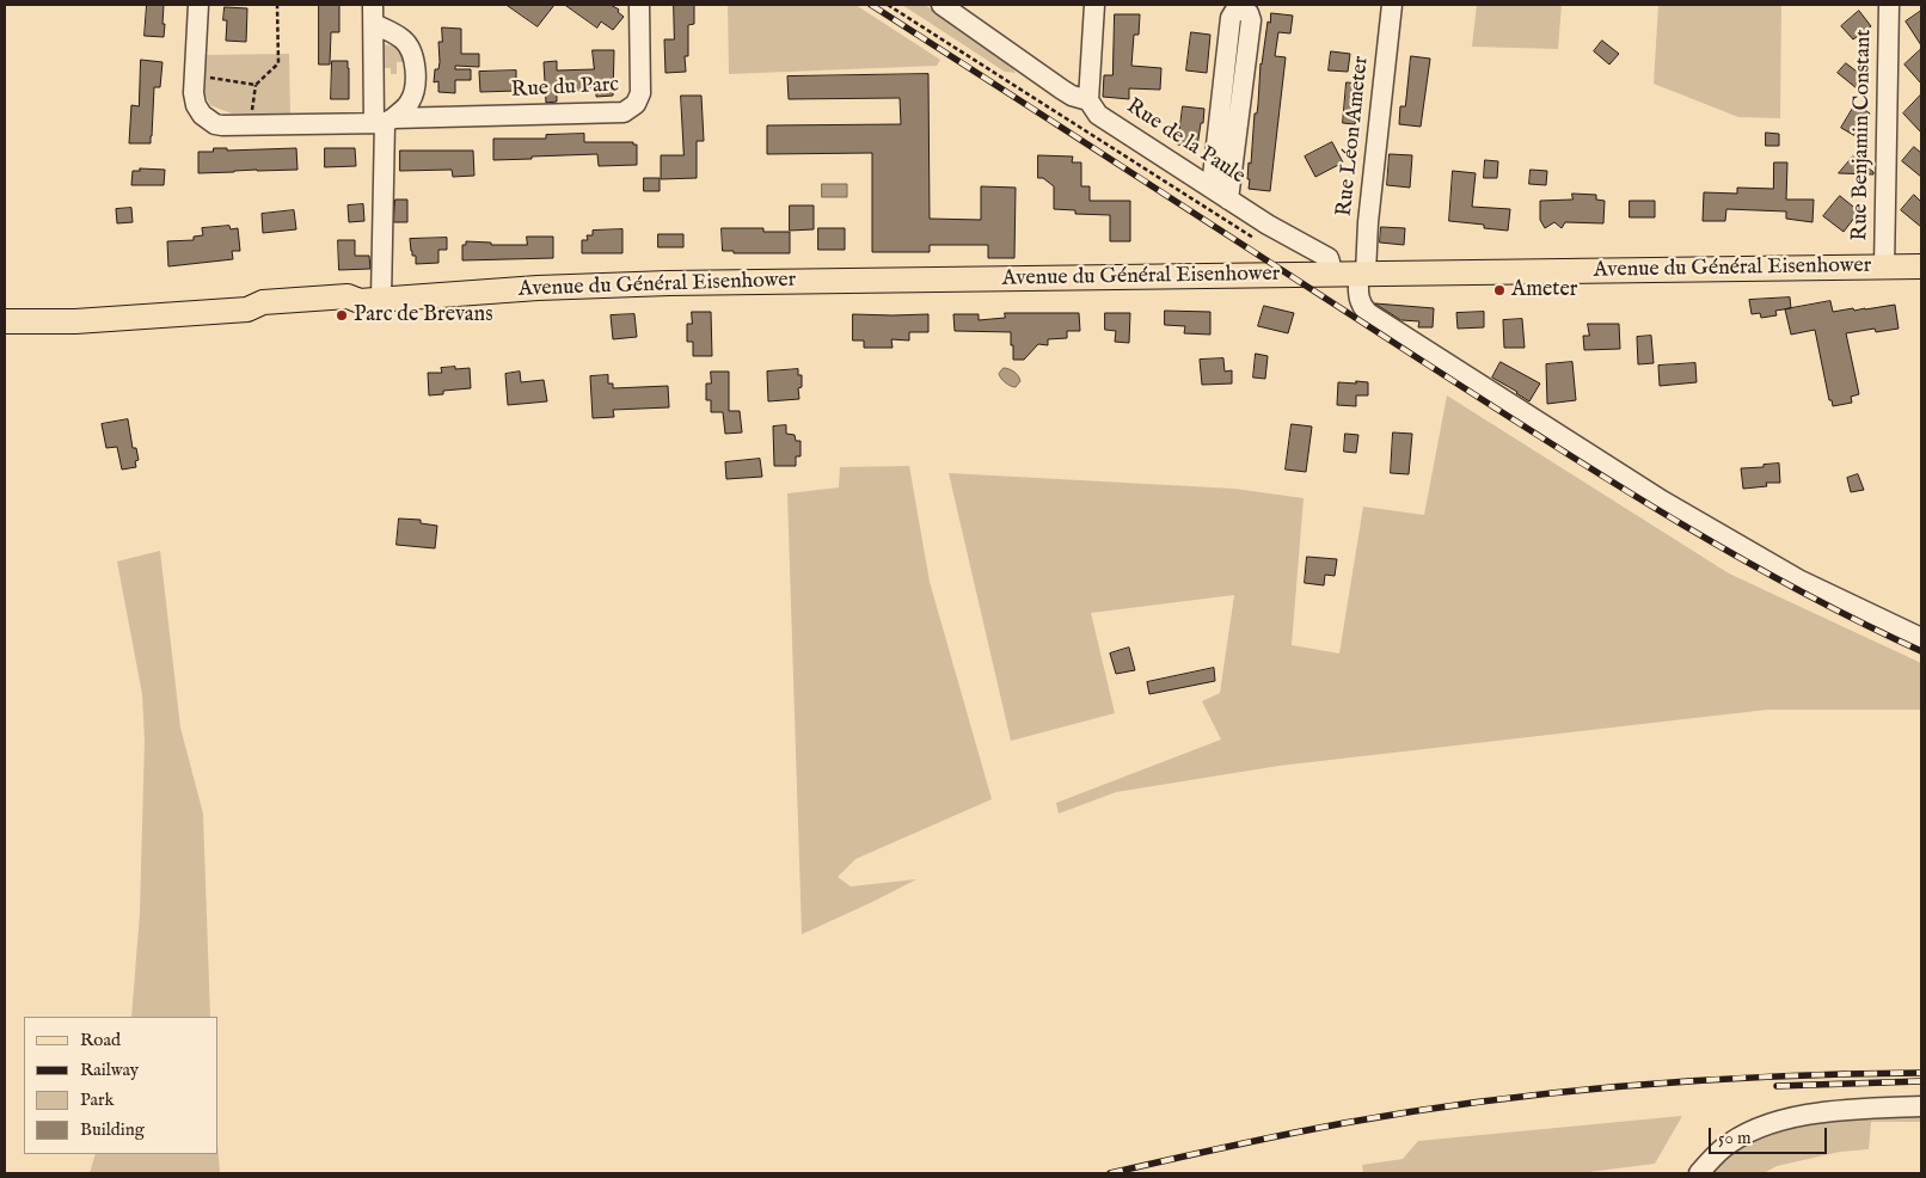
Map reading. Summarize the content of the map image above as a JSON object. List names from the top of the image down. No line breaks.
{"streets":{"main road":["Avenue du Général Eisenhower"],"street":["Rue du Parc","Rue Benjamin Constant","Rue Léon Ameter","Rue de la Paule"]},"crossings":[["Rue Benjamin Constant","Avenue du Général Eisenhower"],["Rue Léon Ameter","Avenue du Général Eisenhower"],["Rue de la Paule","Avenue du Général Eisenhower"]],"places":["Ameter","Parc de Brevans"],"legend":["Road","Railway","Park","Building"],"scale_bar":"50 m"}
